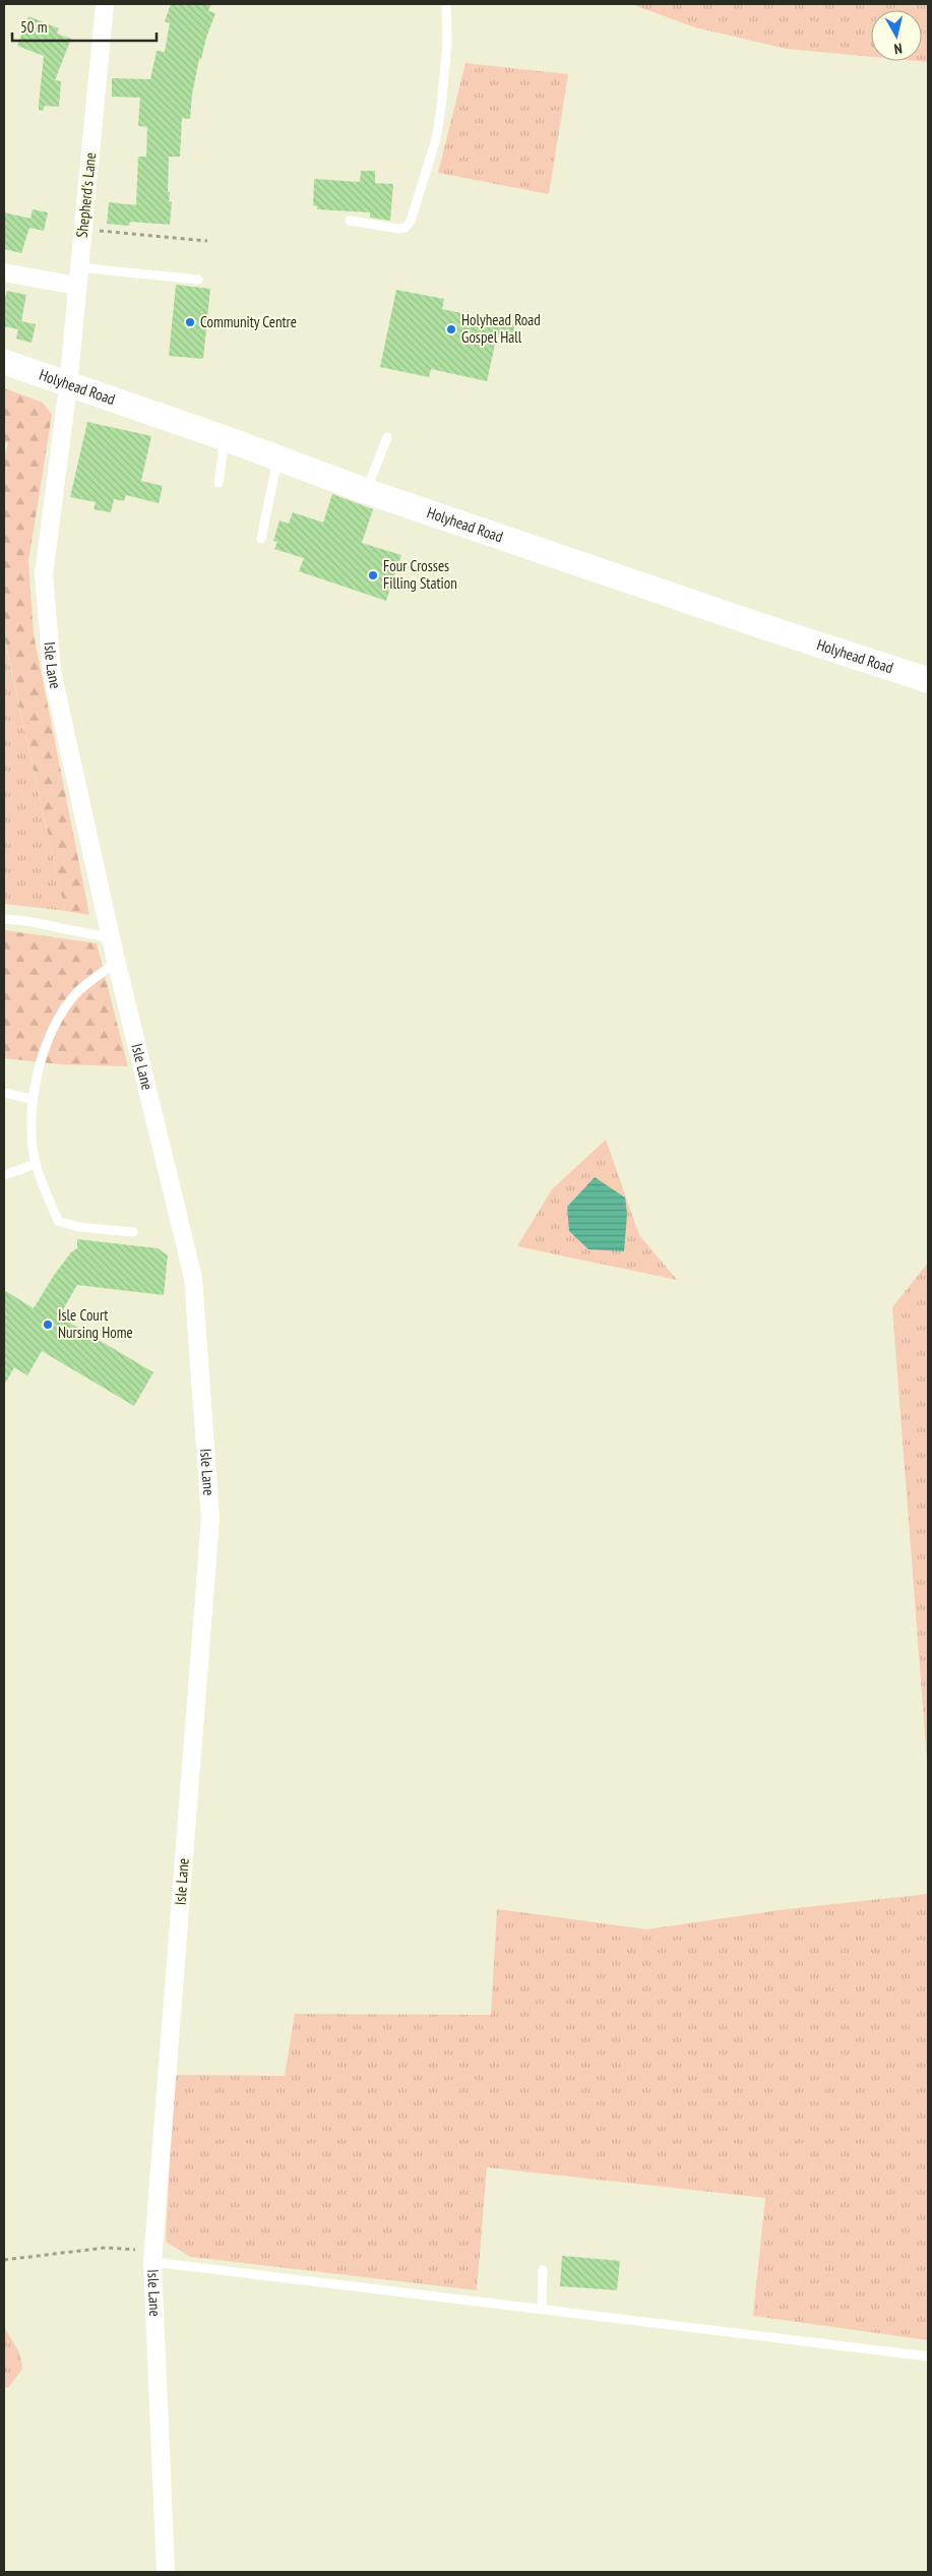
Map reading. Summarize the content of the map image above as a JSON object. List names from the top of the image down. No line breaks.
{"streets":{"main road":["Holyhead Road"],"street":["Shepherd's Lane","Isle Lane"]},"crossings":[["Shepherd's Lane","Holyhead Road"],["Shepherd's Lane","Isle Lane"],["Holyhead Road","Isle Lane"]],"places":["Community Centre","Holyhead Road Gospel Hall","Four Crosses Filling Station","Isle Court Nursing Home"],"scale_bar":"50 m","north":"bottom"}
